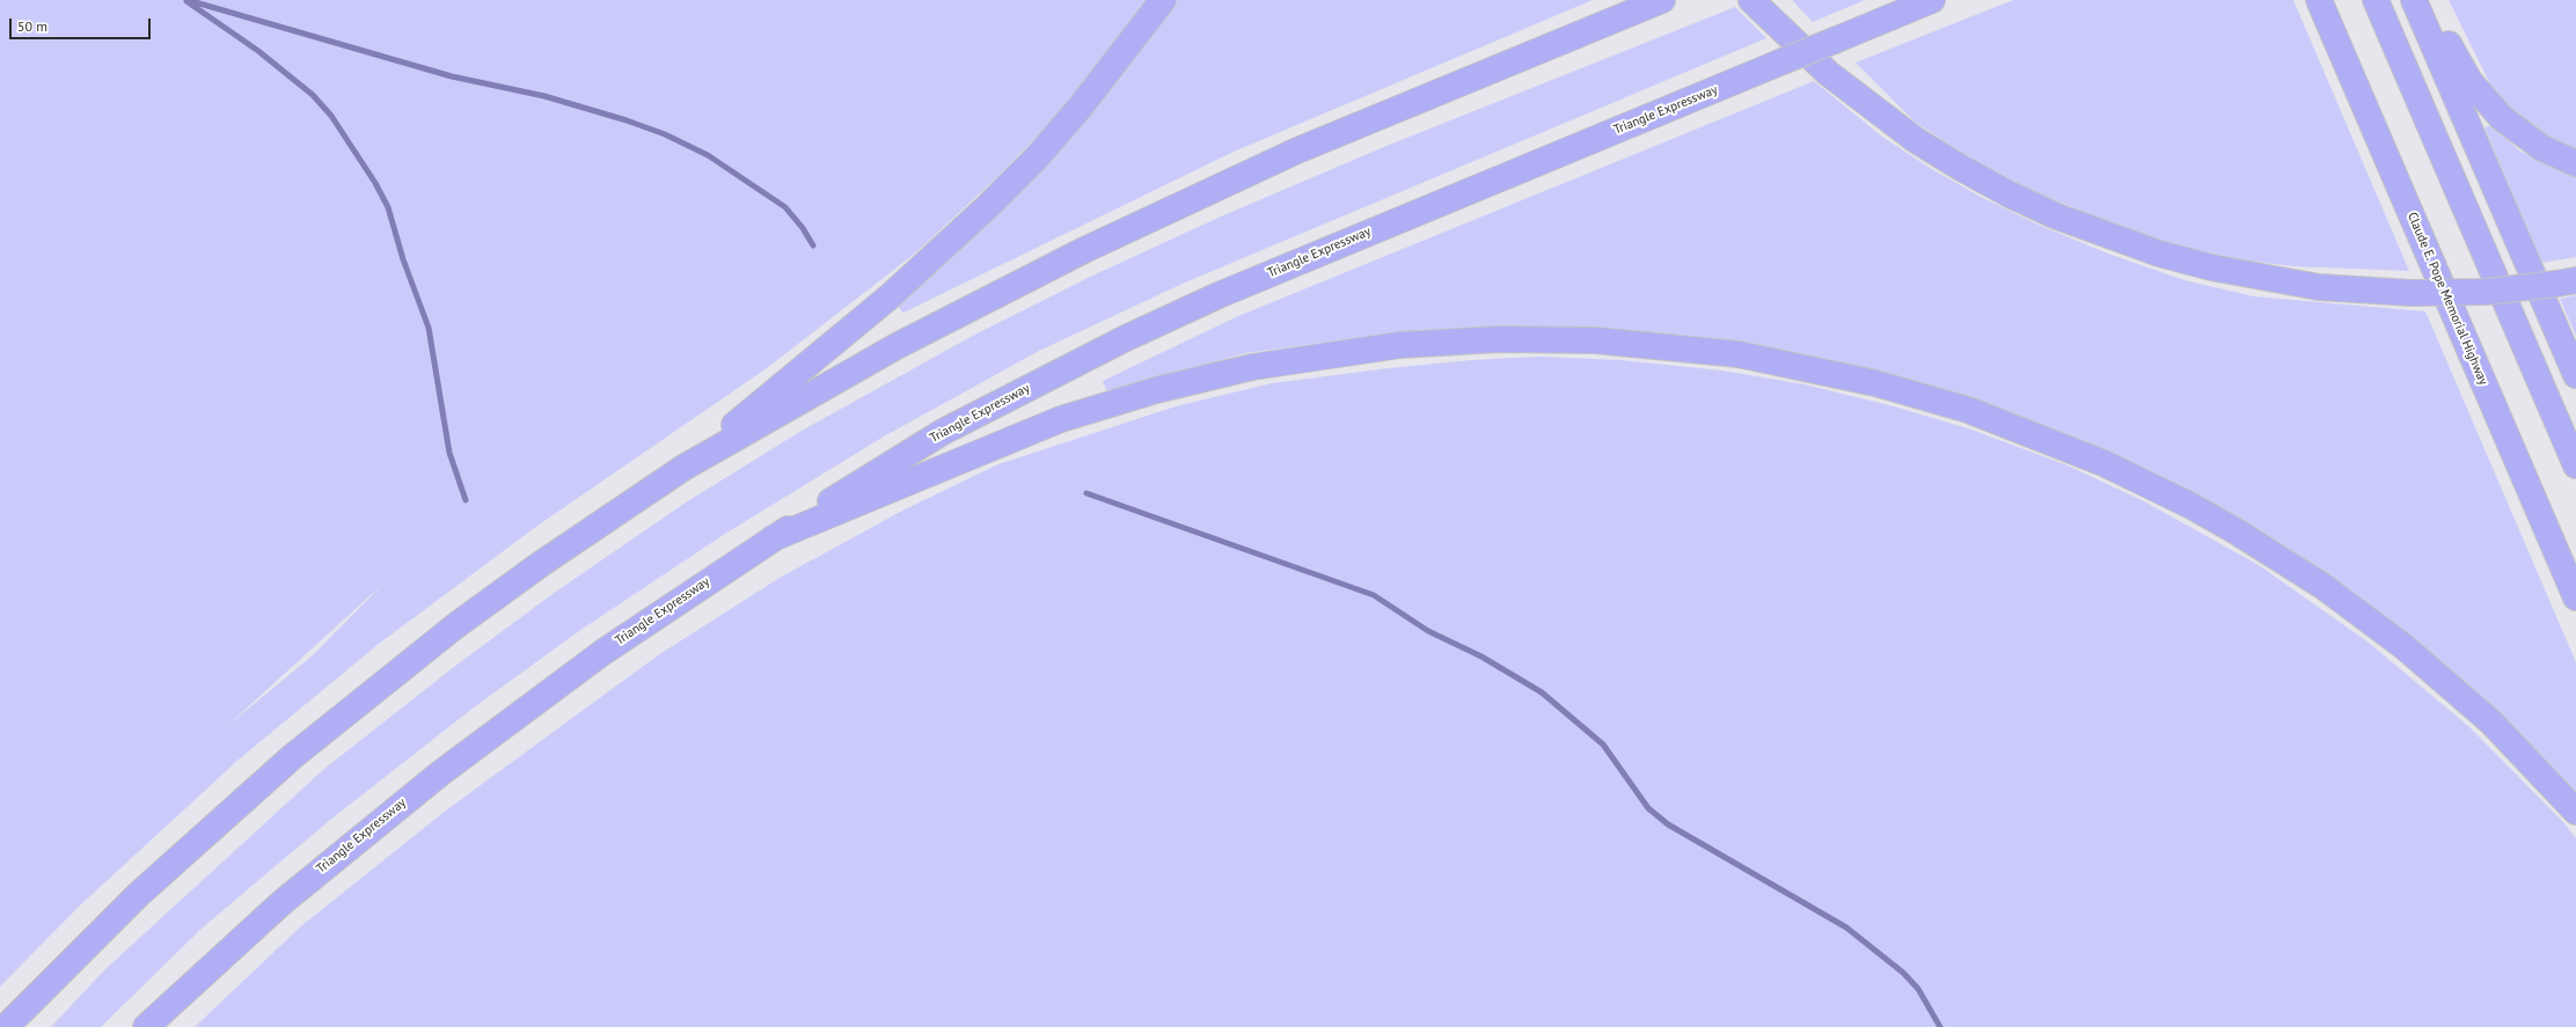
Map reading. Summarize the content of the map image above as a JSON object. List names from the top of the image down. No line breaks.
{"streets":{"highway":["Triangle Expressway","Claude E. Pope Memorial Highway"]},"scale_bar":"50 m"}
